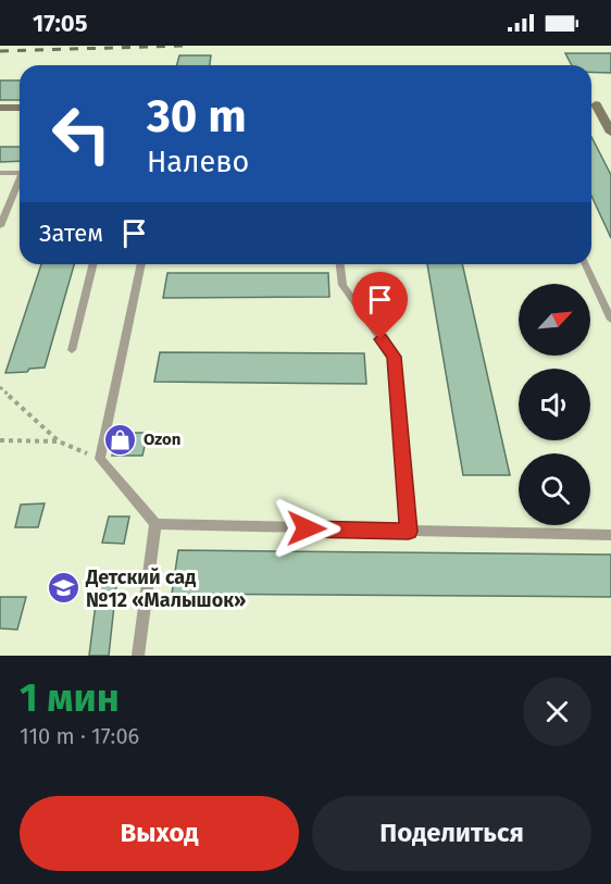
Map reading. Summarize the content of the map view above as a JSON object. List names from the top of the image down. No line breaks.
{"places":{"shop":["Ozon"],"school or university":["Детский сад №12 «Малышок»"]},"north":"top right","page":{"status":"17:05","turn":["30 m","Налево"],"then":"Затем","heading":["1 мин","110 m · 17:06"],"buttons":["Выход","Поделиться"]}}
